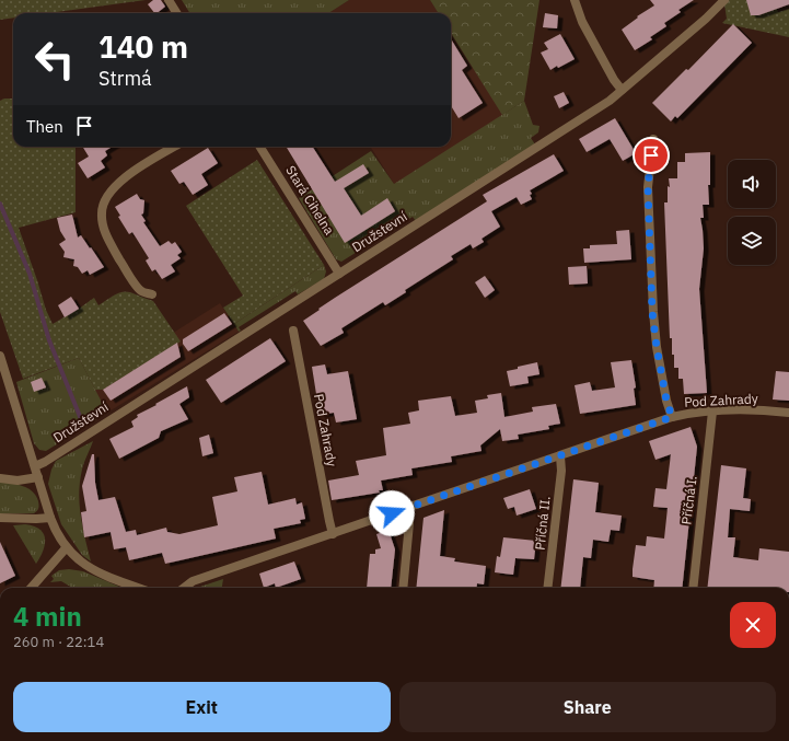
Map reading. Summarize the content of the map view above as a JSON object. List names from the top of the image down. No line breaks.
{"streets":{"street":["Stará Cihelna","Družstevní","Pod Zahrady","Příčná I.","Příčná II."]},"crossings":[["Stará Cihelna","Družstevní"],["Pod Zahrady","Příčná I."],["Pod Zahrady","Příčná II."]],"page":{"turn":["140 m","Strmá"],"then":"Then","heading":["4 min","260 m · 22:14"],"buttons":["Exit","Share"]}}
